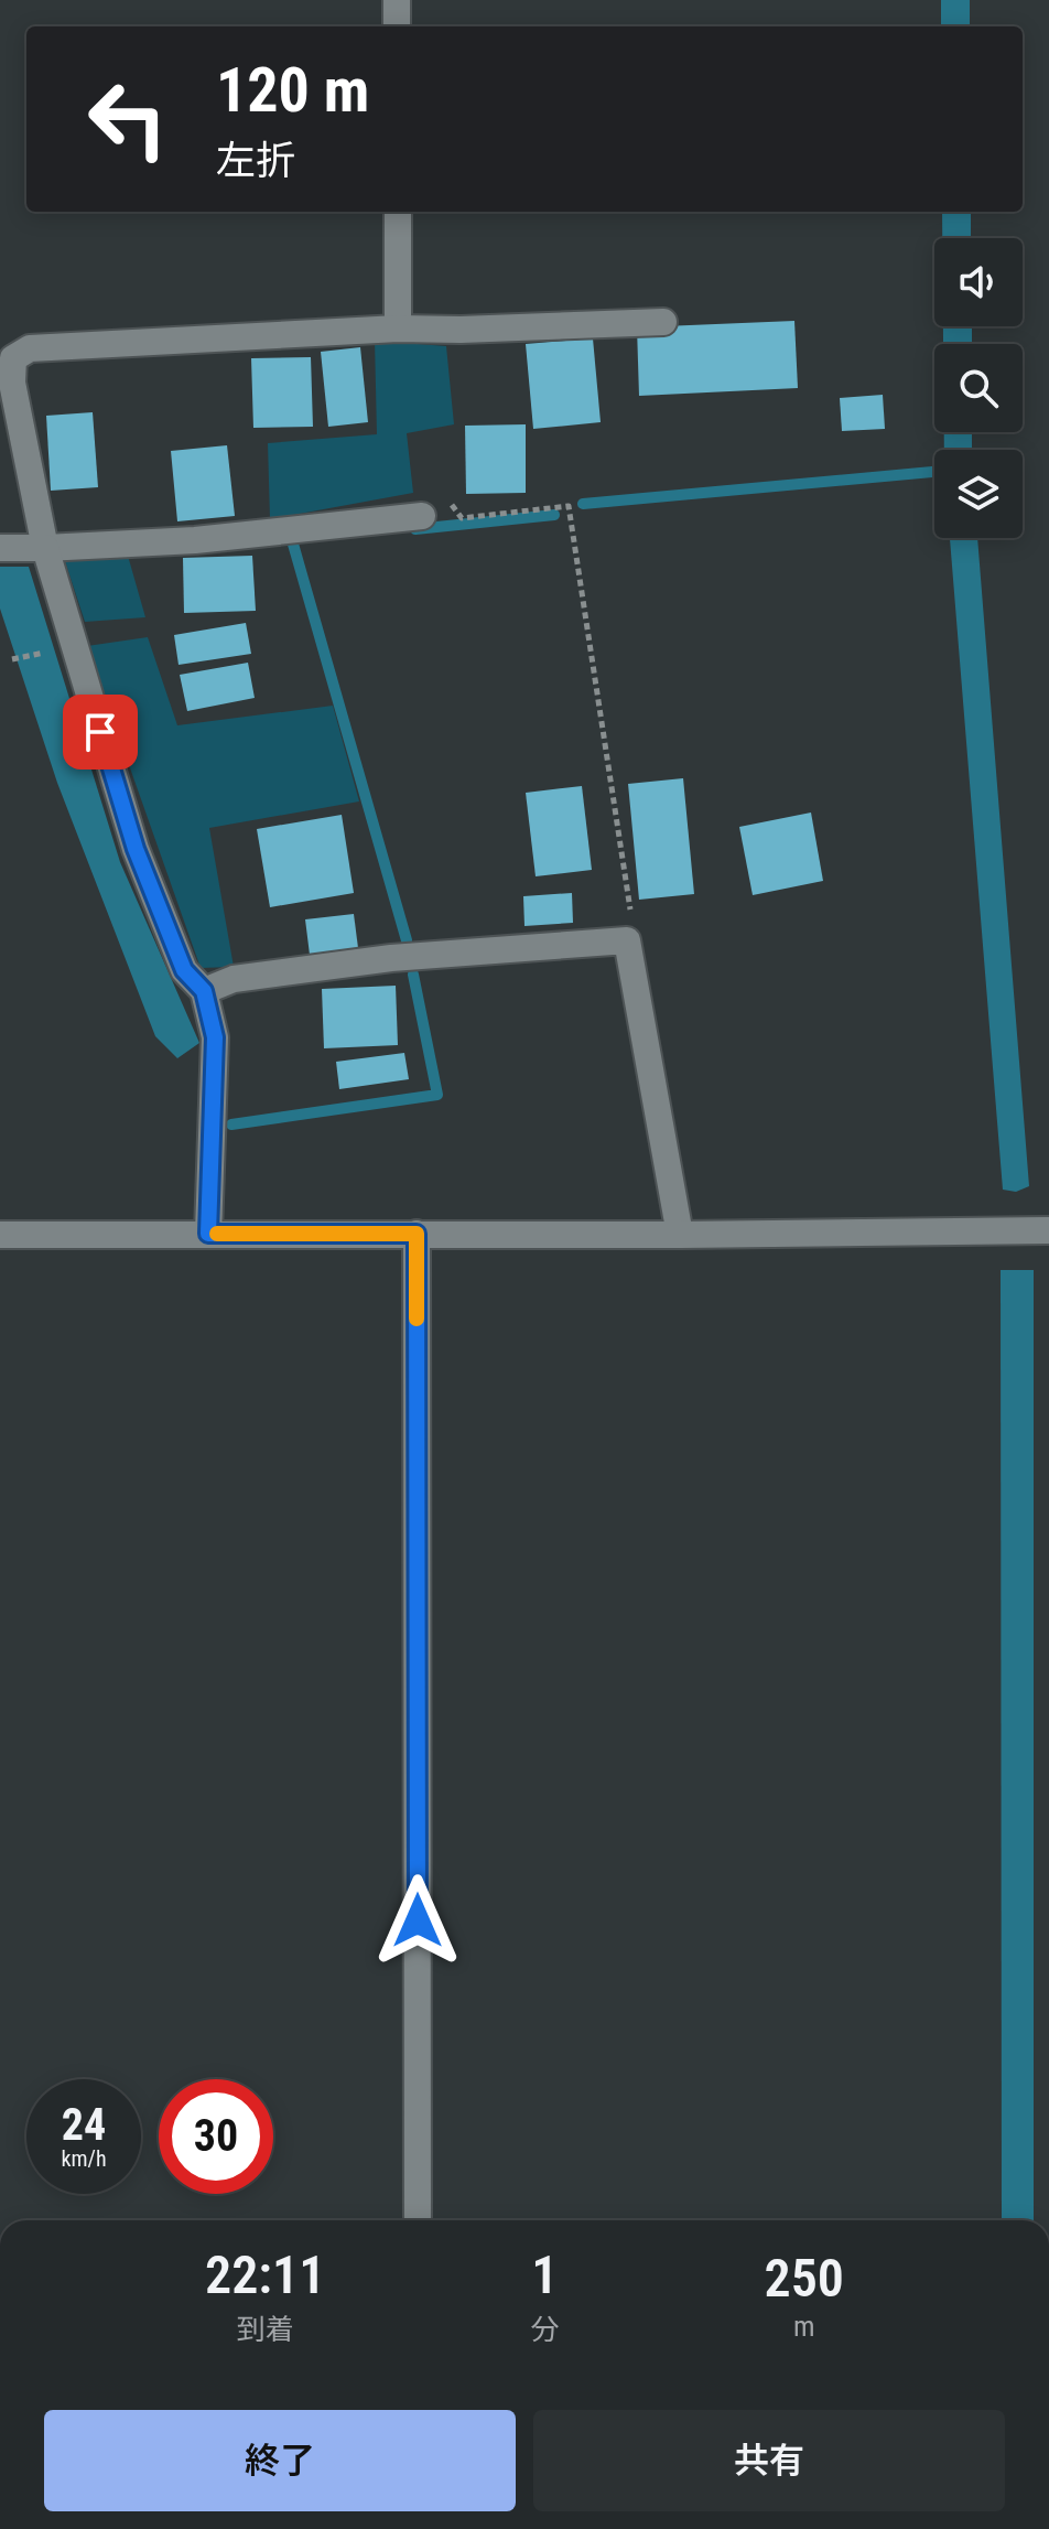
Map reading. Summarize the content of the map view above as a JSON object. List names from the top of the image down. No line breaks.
{"page":{"turn":["120 m","左折"],"speed":"24 km/h","limit":"30","eta":["22:11","到着","1","分","250","m"],"buttons":["終了","共有"]}}
